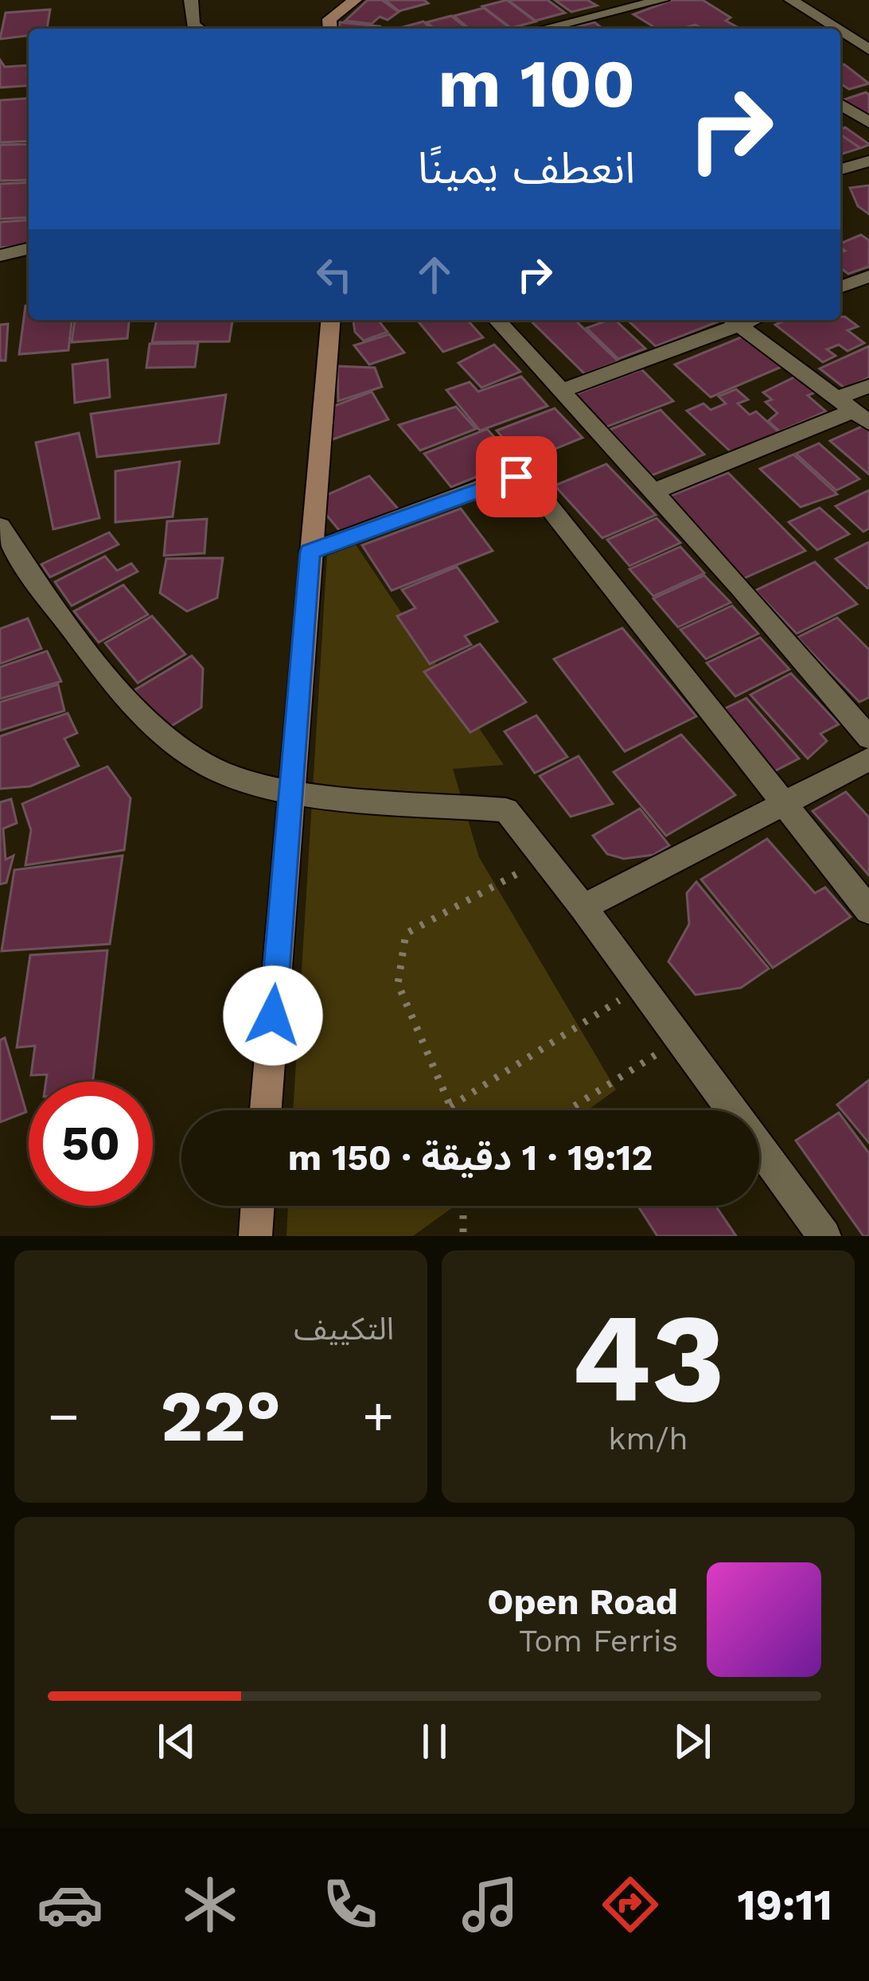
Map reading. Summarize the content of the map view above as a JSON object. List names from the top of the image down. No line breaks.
{"page":{"turn":["100 m","انعطف يمينًا"],"limit":"50","trip":"19:12 · 1 دقيقة · 150 m","tile":[["43","km/h"],"التكييف"],"heat":["−","22°","+"],"song":["Open Road","Tom Ferris"],"tabs":"19:11"}}
